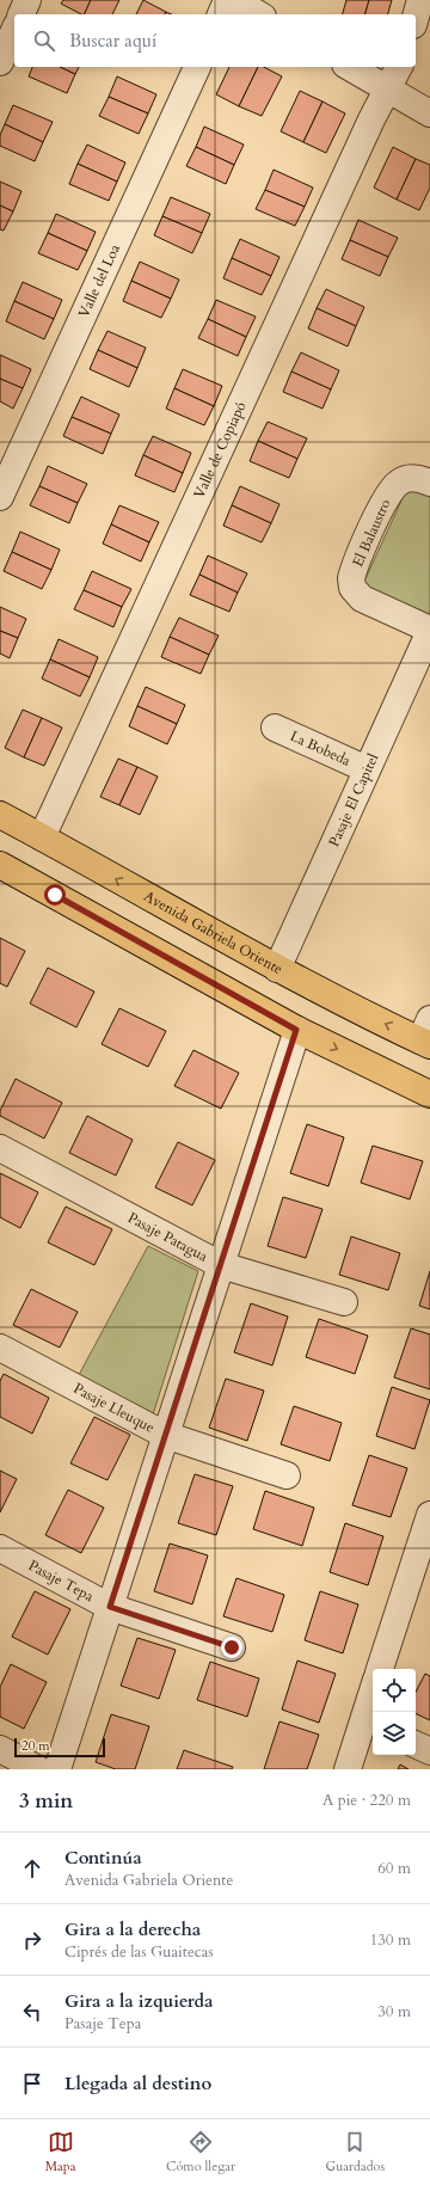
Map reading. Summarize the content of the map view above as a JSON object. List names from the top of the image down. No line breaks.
{"streets":{"main road":["Avenida Gabriela Oriente"],"street":["Valle del Loa","Valle de Copiapó","El Balaustro","La Bobeda","Pasaje El Capitel","Pasaje Patagua","Pasaje Lleuque","Pasaje Tepa"]},"crossings":[["Valle de Copiapó","Avenida Gabriela Oriente"],["El Balaustro","Pasaje El Capitel"],["La Bobeda","Pasaje El Capitel"],["Pasaje El Capitel","Avenida Gabriela Oriente"]],"scale_bar":"20 m","page":{"search":"Buscar aquí","scale":"20 m","heading":["3 min","A pie · 220 m"],"list":[["Continúa","Avenida Gabriela Oriente","60 m"],["Gira a la derecha","Ciprés de las Guaitecas","130 m"],["Gira a la izquierda","Pasaje Tepa","30 m"],"Llegada al destino"],"nav":["Mapa","Cómo llegar","Guardados"]}}
